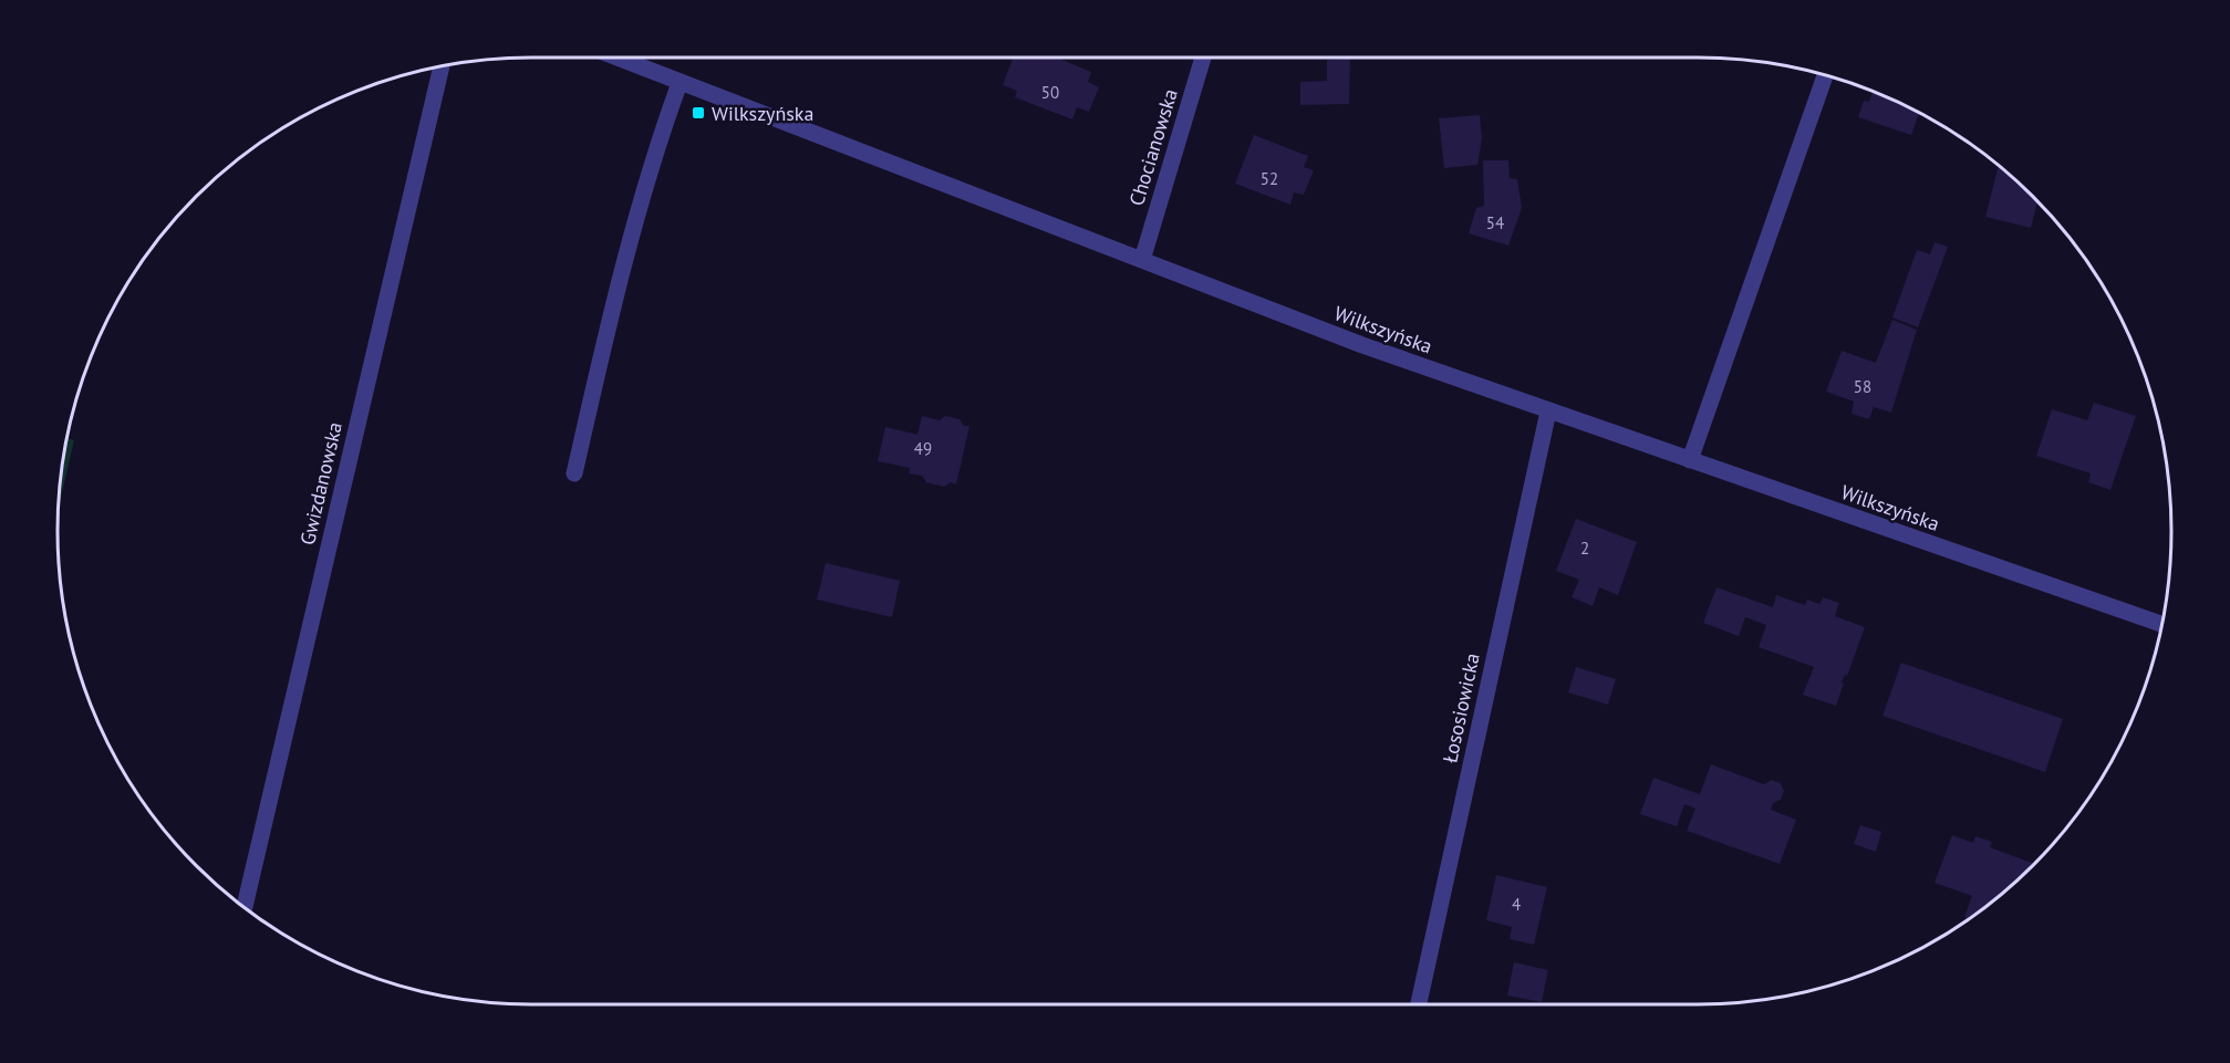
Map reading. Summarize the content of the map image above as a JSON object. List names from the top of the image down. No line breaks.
{"streets":{"street":["Chocianowska","Wilkszyńska","Gwizdanowska","Łososiowicka"]},"crossings":[["Chocianowska","Wilkszyńska"],["Wilkszyńska","Łososiowicka"]],"places":{"transit":["Wilkszyńska"]},"house_numbers":["50","52","54","58","49","2","4"]}
